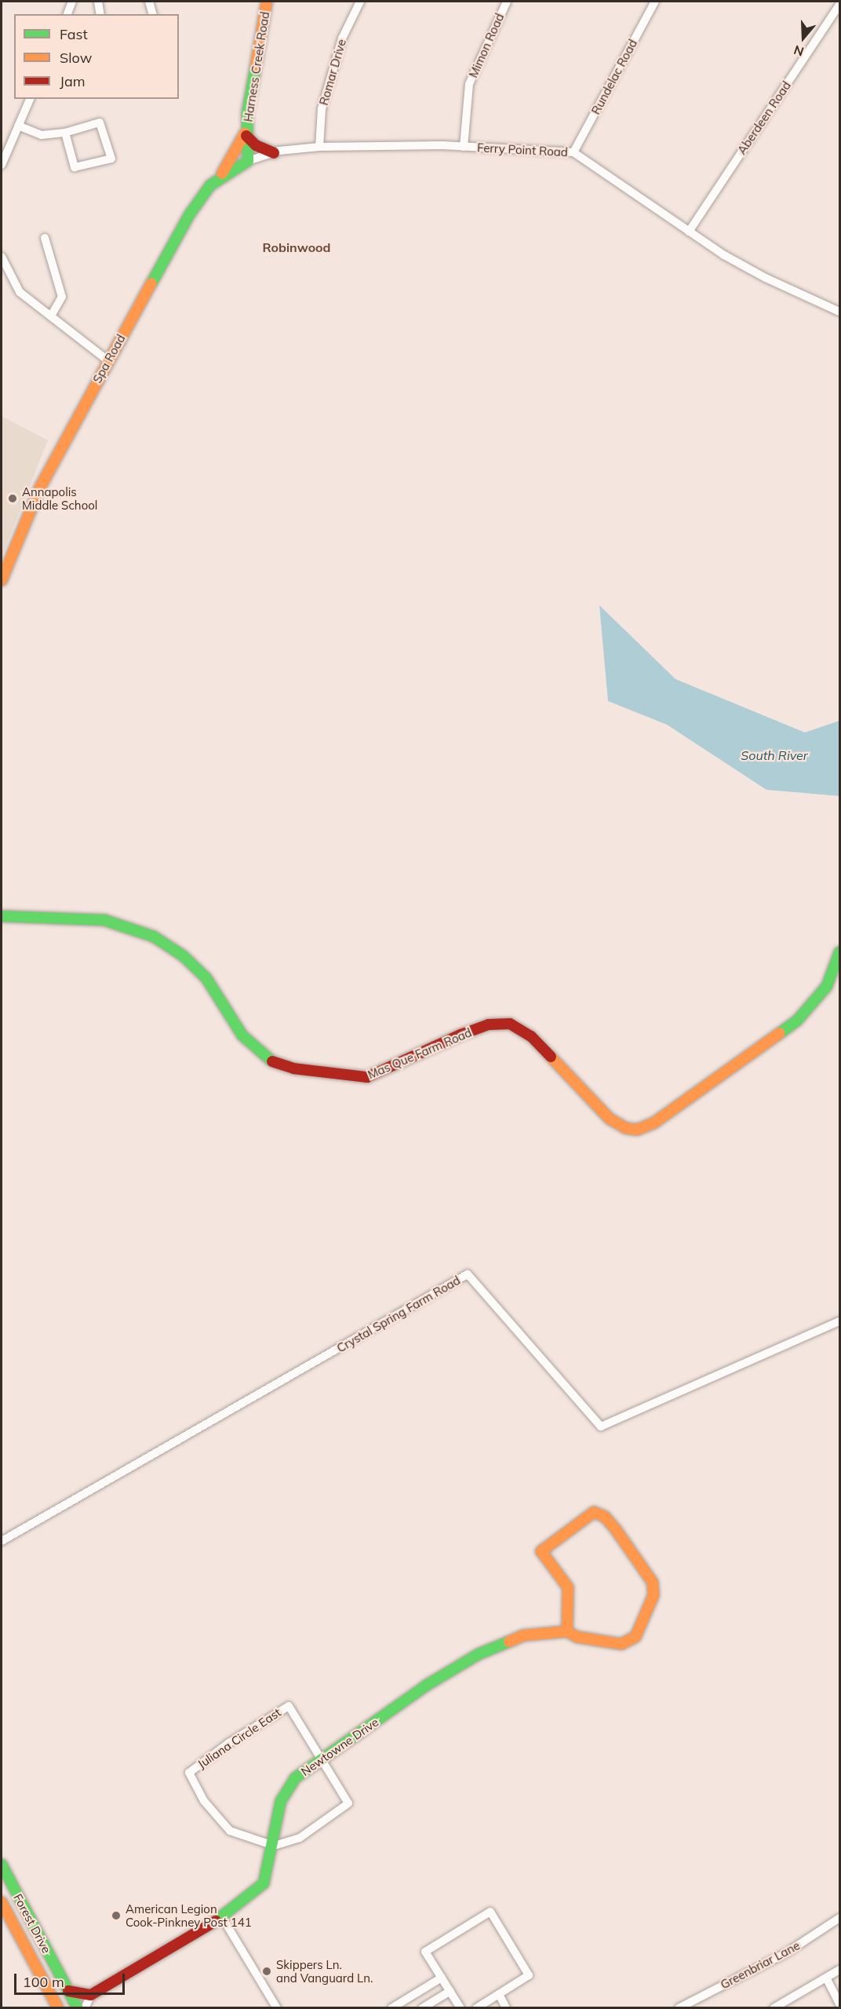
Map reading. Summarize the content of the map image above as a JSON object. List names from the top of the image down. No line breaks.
{"streets":{"street":["Mimon Road","Harness Creek Road","Romar Drive","Rundelac Road","Aberdeen Road","Ferry Point Road","Spa Road","Mas Que Farm Road","Crystal Spring Farm Road","Juliana Circle East","Newtowne Drive","Forest Drive","Greenbriar Lane"]},"crossings":[["Mimon Road","Ferry Point Road"],["Harness Creek Road","Ferry Point Road"],["Harness Creek Road","Spa Road"],["Romar Drive","Ferry Point Road"],["Rundelac Road","Ferry Point Road"],["Aberdeen Road","Ferry Point Road"],["Ferry Point Road","Spa Road"],["Juliana Circle East","Newtowne Drive"]],"districts":["Robinwood"],"water":["South River"],"places":["Annapolis Middle School","American Legion Cook-Pinkney Post 141","Skippers Ln. and Vanguard Ln."],"legend":["Fast","Slow","Jam"],"scale_bar":"100 m","north":"bottom"}
